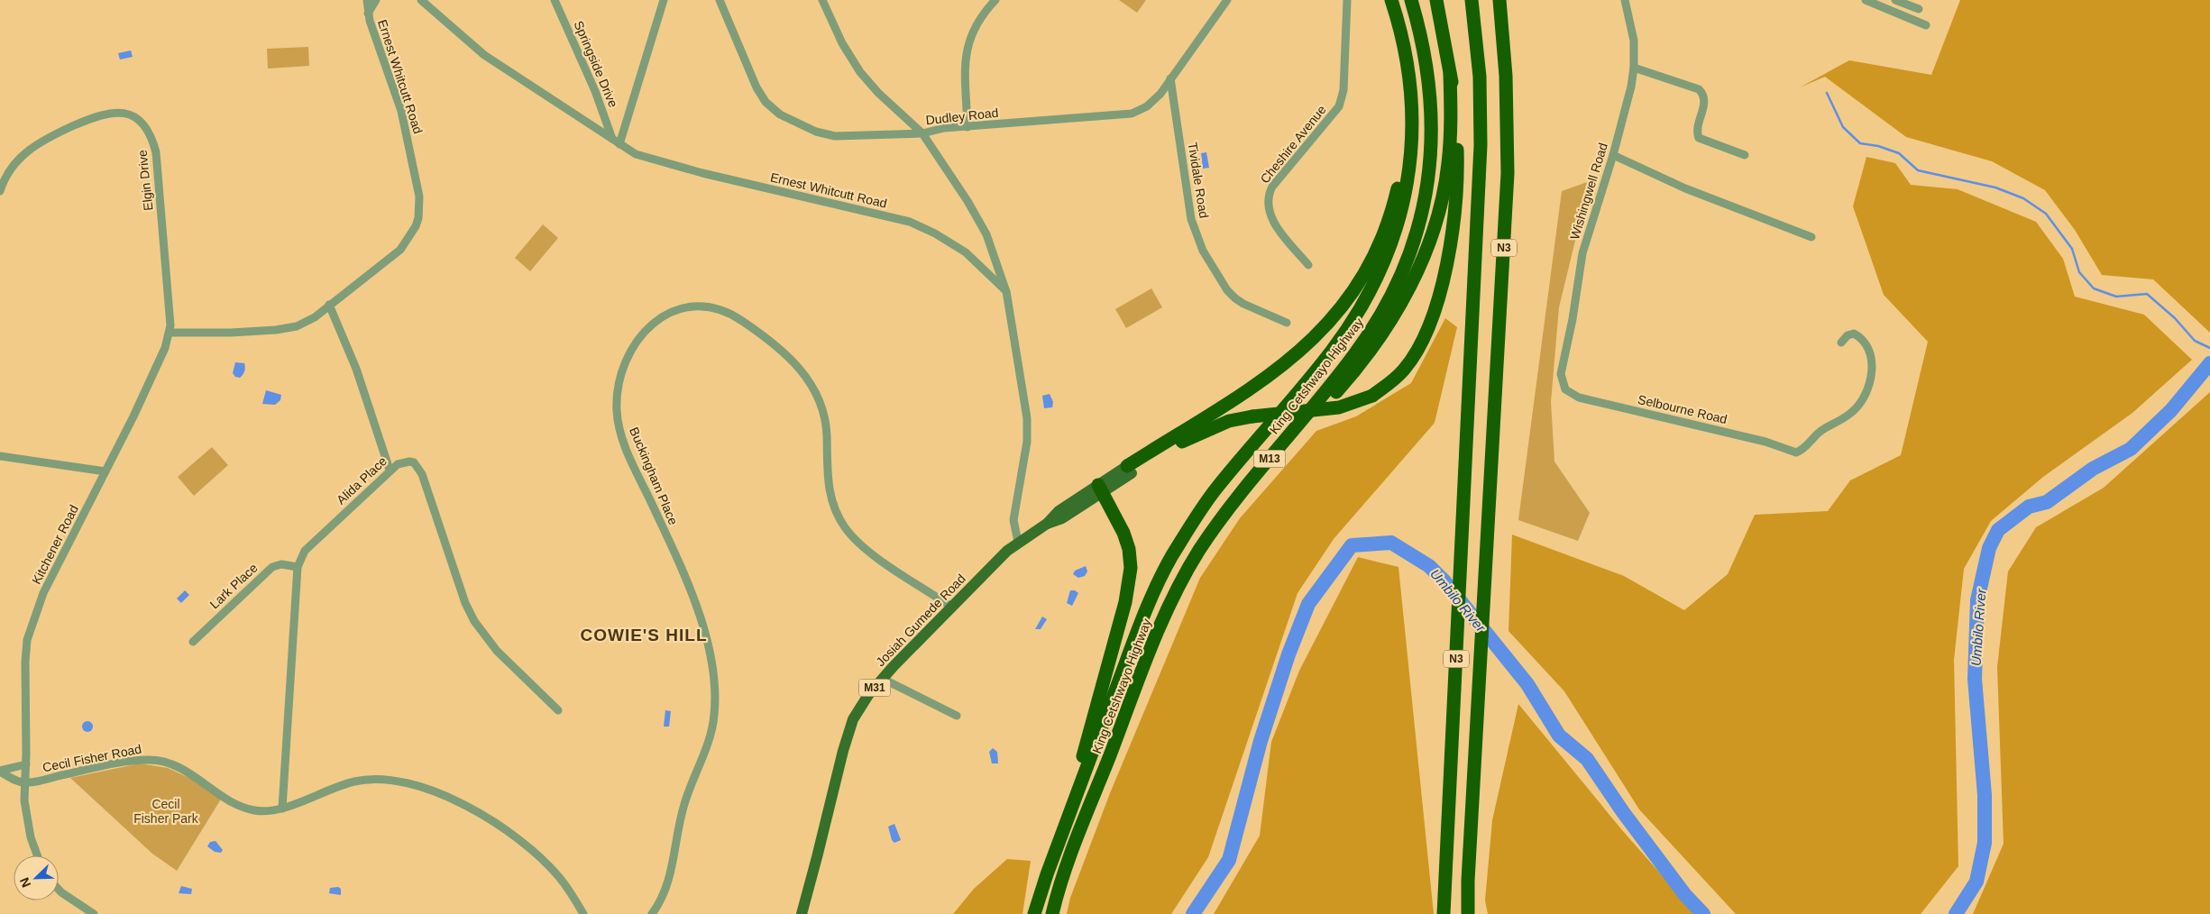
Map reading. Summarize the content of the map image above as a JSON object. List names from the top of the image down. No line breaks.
{"streets":{"highway":["N3","King Cetshwayo Highway","M13"],"main road":["Josiah Gumede Road","M31"],"street":["Springside Drive","Ernest Whitcutt Road","Dudley Road","Cheshire Avenue","Elgin Drive","Tividale Road","Wishingwell Road","Selbourne Road","Buckingham Place","Alida Place","Kitchener Road","Lark Place","Cecil Fisher Road"]},"crossings":[["Springside Drive","Ernest Whitcutt Road"],["Ernest Whitcutt Road","Elgin Drive"],["Ernest Whitcutt Road","Kitchener Road"],["Dudley Road","Tividale Road"],["Elgin Drive","Kitchener Road"],["Wishingwell Road","Selbourne Road"],["Buckingham Place","Josiah Gumede Road"],["Alida Place","Lark Place"],["Alida Place","Cecil Fisher Road"],["Kitchener Road","Cecil Fisher Road"]],"districts":["COWIE'S HILL"],"water":["Umbilo River"],"parks":["Cecil Fisher Park"],"north":"bottom left"}
